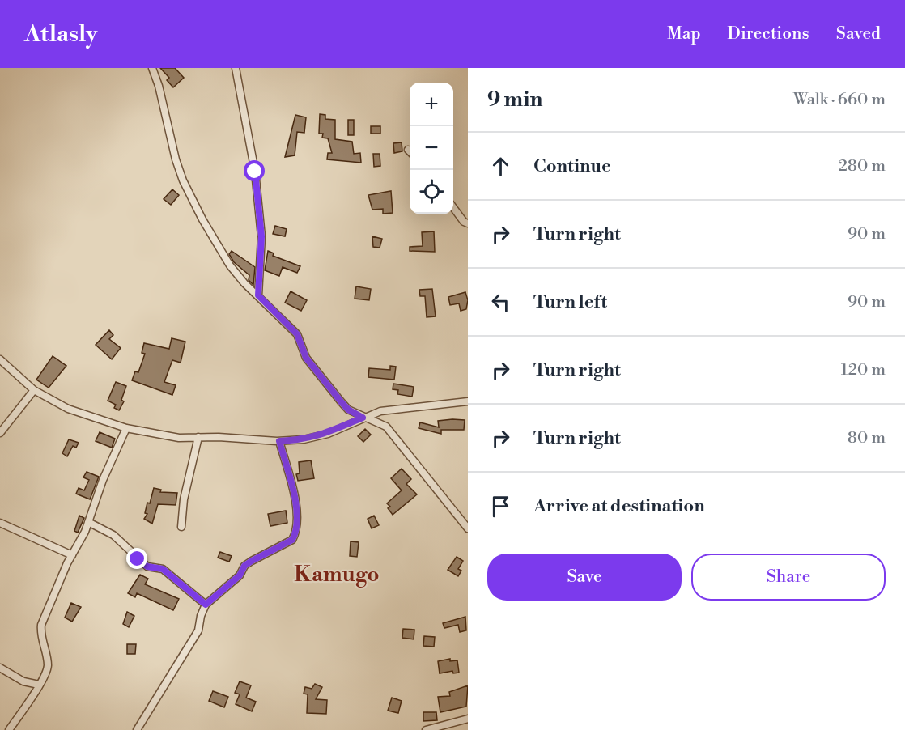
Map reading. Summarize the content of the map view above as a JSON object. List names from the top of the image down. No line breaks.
{"districts":["Kamugo"],"page":{"header":"Atlasly","nav":["Map","Directions","Saved"],"heading":["9 min","Walk · 660 m"],"map_buttons":["+","−"],"list":[["Continue","280 m"],["Turn right","90 m"],["Turn left","90 m"],["Turn right","120 m"],["Turn right","80 m"],"Arrive at destination"],"buttons":["Save","Share"]}}
